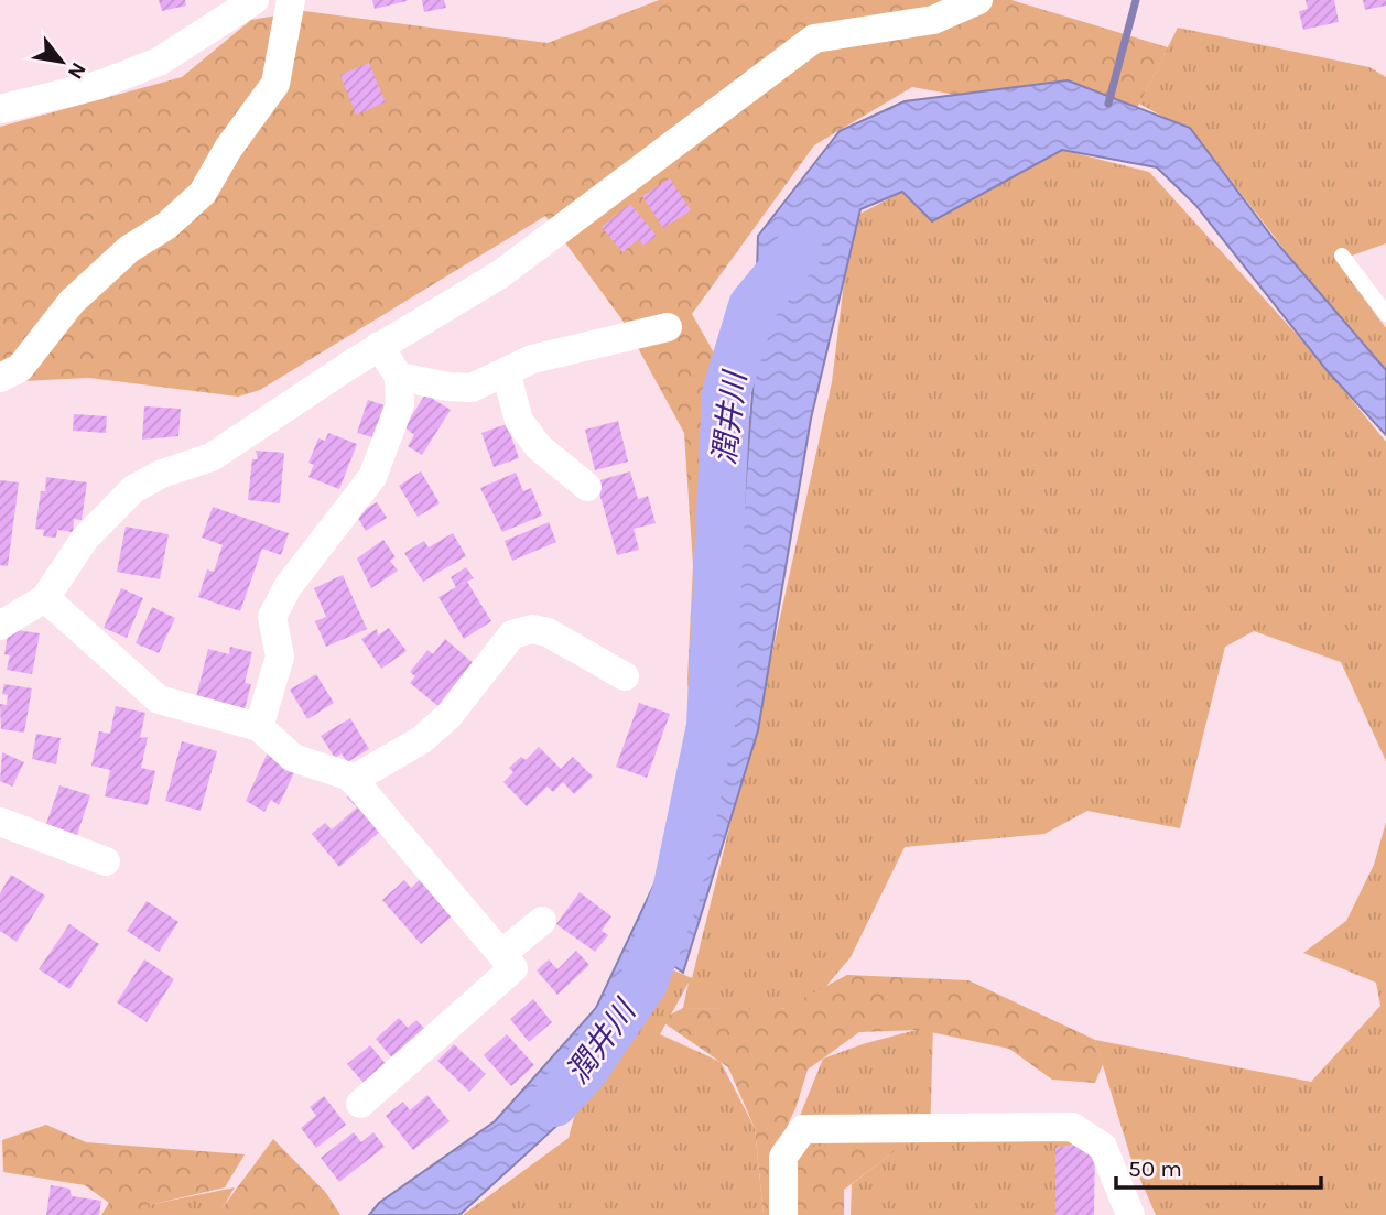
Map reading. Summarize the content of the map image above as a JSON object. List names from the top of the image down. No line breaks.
{"water":["潤井川"],"scale_bar":"50 m","north":"bottom right"}
